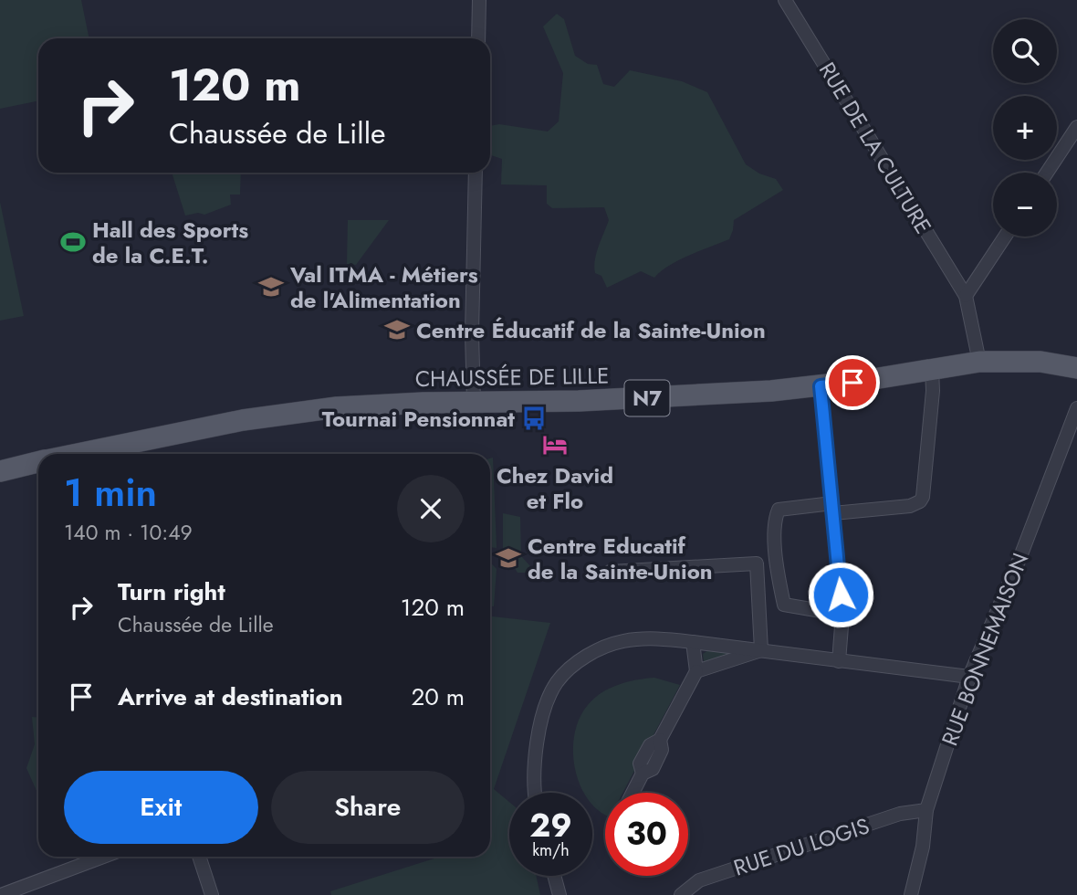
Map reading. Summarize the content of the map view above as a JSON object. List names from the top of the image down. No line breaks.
{"streets":{"main road":["CHAUSSÉE DE LILLE","N7"],"street":["RUE DE LA CULTURE","RUE BONNEMAISON","RUE DU LOGIS"]},"crossings":[["RUE DE LA CULTURE","CHAUSSÉE DE LILLE"],["RUE BONNEMAISON","RUE DU LOGIS"]],"places":{"sports":["Hall des Sports de la C.E.T."],"school or university":["Val ITMA - Métiers de l'Alimentation","Centre Éducatif de la Sainte-Union","Centre Educatif de la Sainte-Union"],"bus stop":["Tournai Pensionnat"],"hotel":["Chez David et Flo"]},"page":{"map_buttons":["+","−"],"turn":["120 m","Chaussée de Lille"],"heading":["1 min","140 m · 10:49"],"list":[{"name":"Turn right","note":"Chaussée de Lille","value":"120 m"},{"name":"Arrive at destination","value":"20 m"}],"buttons":["Exit","Share"],"speed":"29 km/h","limit":"30"}}
